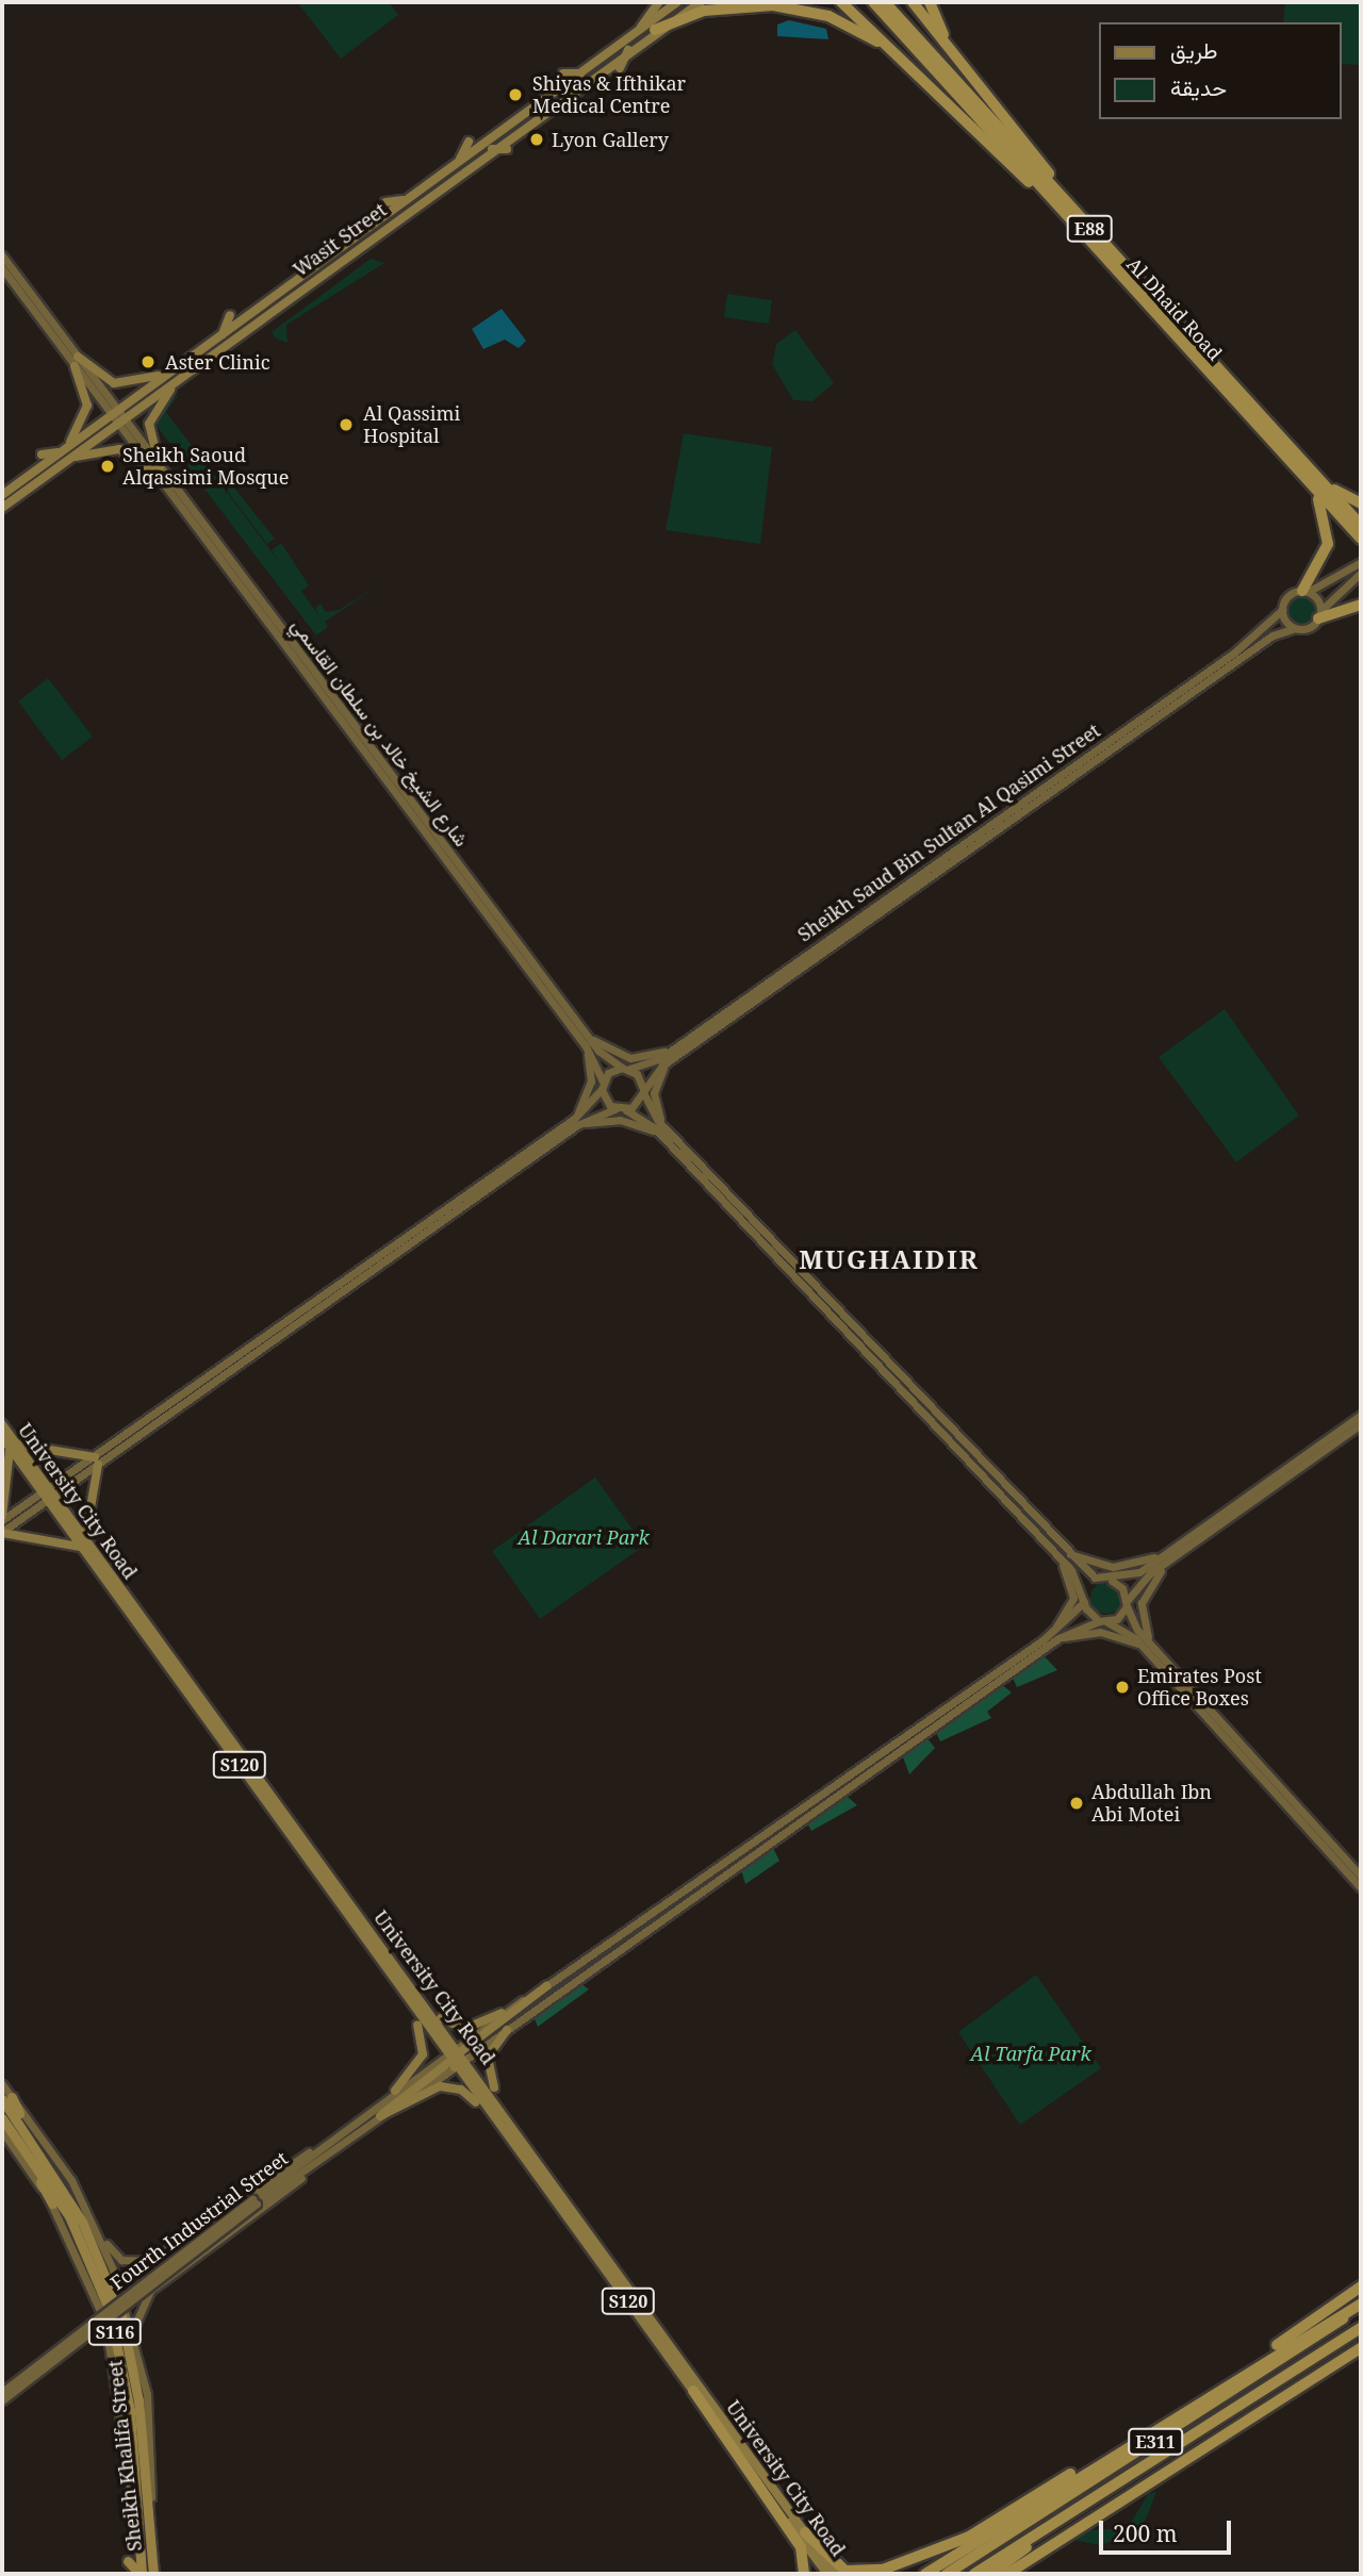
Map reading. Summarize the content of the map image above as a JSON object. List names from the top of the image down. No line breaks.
{"streets":{"highway":["E88","Al Dhaid Road","S116","E311","Sheikh Khalifa Street"],"main road":["Wasit Street","شارع الشيخ خالد بن سلطان القاسمي","Sheikh Saud Bin Sultan Al Qasimi Street","University City Road","S120","Fourth Industrial Street"]},"crossings":[["Wasit Street","شارع الشيخ خالد بن سلطان القاسمي"],["شارع الشيخ خالد بن سلطان القاسمي","Sheikh Saud Bin Sultan Al Qasimi Street"],["University City Road","Fourth Industrial Street"]],"districts":["MUGHAIDIR"],"parks":["Al Darari Park","Al Tarfa Park"],"places":["Shiyas & Ifthikar Medical Centre","Lyon Gallery","Aster Clinic","Al Qassimi Hospital","Sheikh Saoud Alqassimi Mosque","Emirates Post Office Boxes","Abdullah Ibn Abi Motei"],"legend":["طريق","حديقة"],"scale_bar":"200 m"}
